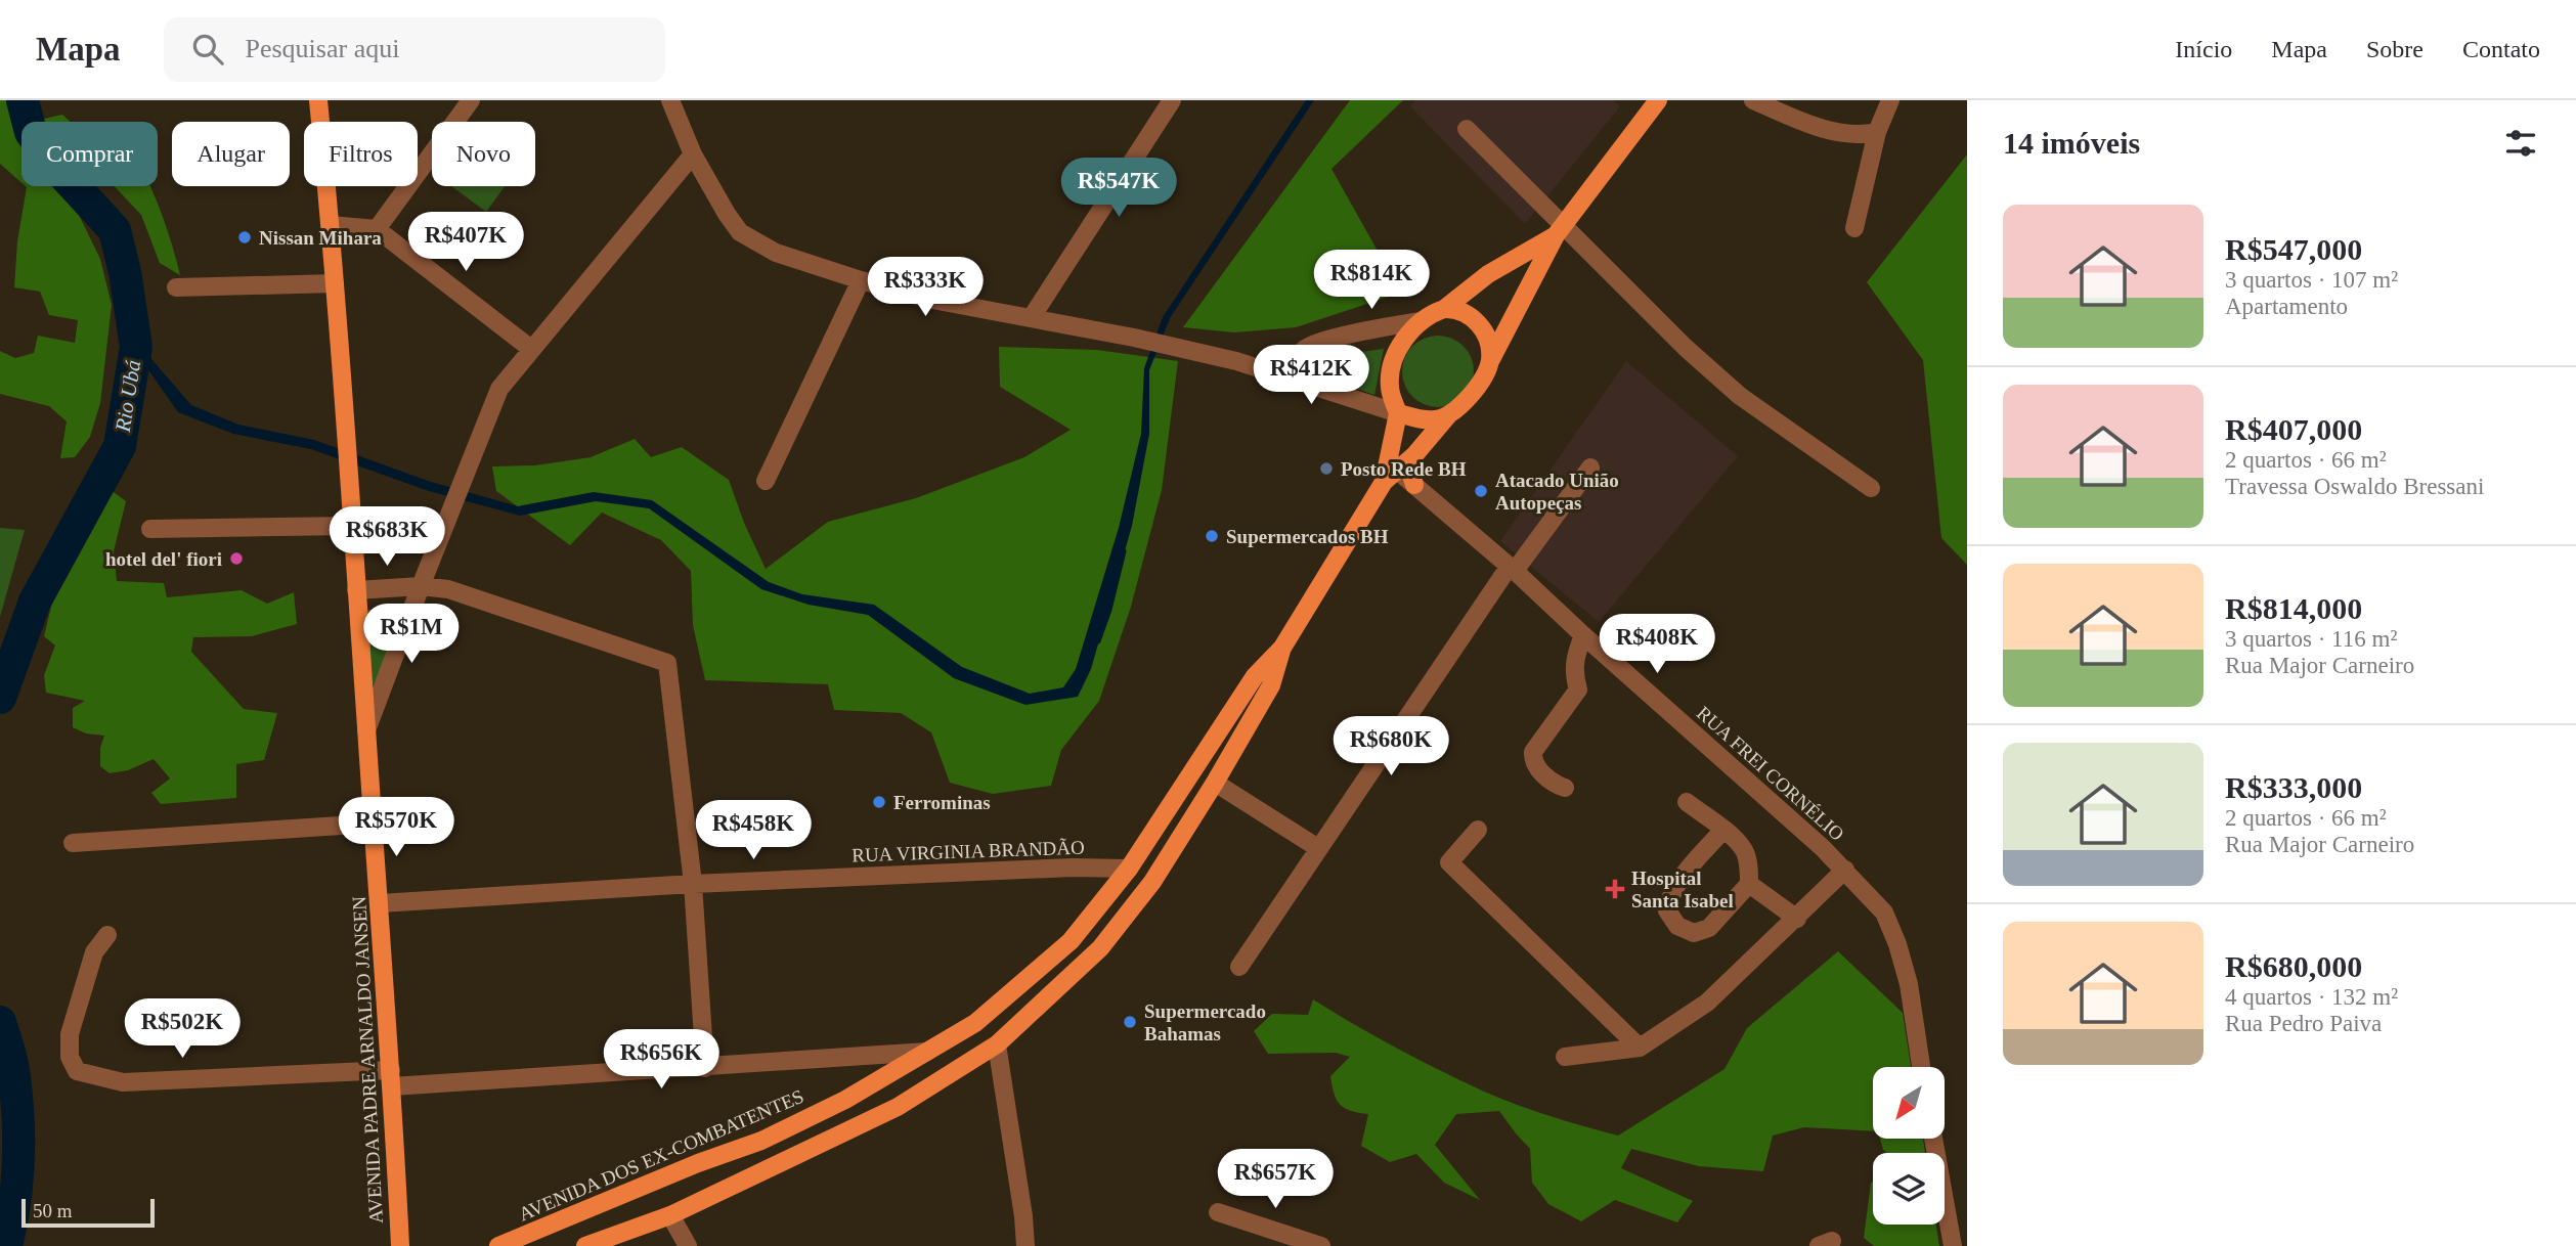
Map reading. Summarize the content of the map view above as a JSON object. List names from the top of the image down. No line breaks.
{"streets":{"main road":["AVENIDA PADRE ARNALDO JANSEN","AVENIDA DOS EX-COMBATENTES"],"street":["RUA FREI CORNÉLIO","RUA VIRGINIA BRANDÃO"]},"crossings":[["RUA FREI CORNÉLIO","AVENIDA DOS EX-COMBATENTES"],["RUA VIRGINIA BRANDÃO","AVENIDA PADRE ARNALDO JANSEN"],["RUA VIRGINIA BRANDÃO","AVENIDA DOS EX-COMBATENTES"]],"water":["Rio Ubá"],"places":{"other":["Nissan Mihara","Posto Rede BH","Atacado União Autopeças","Supermercados BH","hotel del' fiori","Ferrominas","Supermercado Bahamas"],"health":["Hospital Santa Isabel"]},"scale_bar":"50 m","north":"bottom left","page":{"header":"Mapa","search":"Pesquisar aqui","nav":["Início","Mapa","Sobre","Contato"],"heading":"14 imóveis","chip":["Comprar","Alugar","Filtros","Novo"],"price":["R$547K","R$407K","R$814K","R$333K","R$412K","R$683K","R$1M","R$408K","R$680K","R$570K","R$458K","R$502K","R$656K","R$657K"],"list":[{"name":"R$547,000","note":"3 quartos · 107 m² · Apartamento"},{"name":"R$407,000","note":"2 quartos · 66 m² · Travessa Oswaldo Bressani"},{"name":"R$814,000","note":"3 quartos · 116 m² · Rua Major Carneiro"},{"name":"R$333,000","note":"2 quartos · 66 m² · Rua Major Carneiro"},{"name":"R$680,000","note":"4 quartos · 132 m² · Rua Pedro Paiva"}],"scale":"50 m"}}
